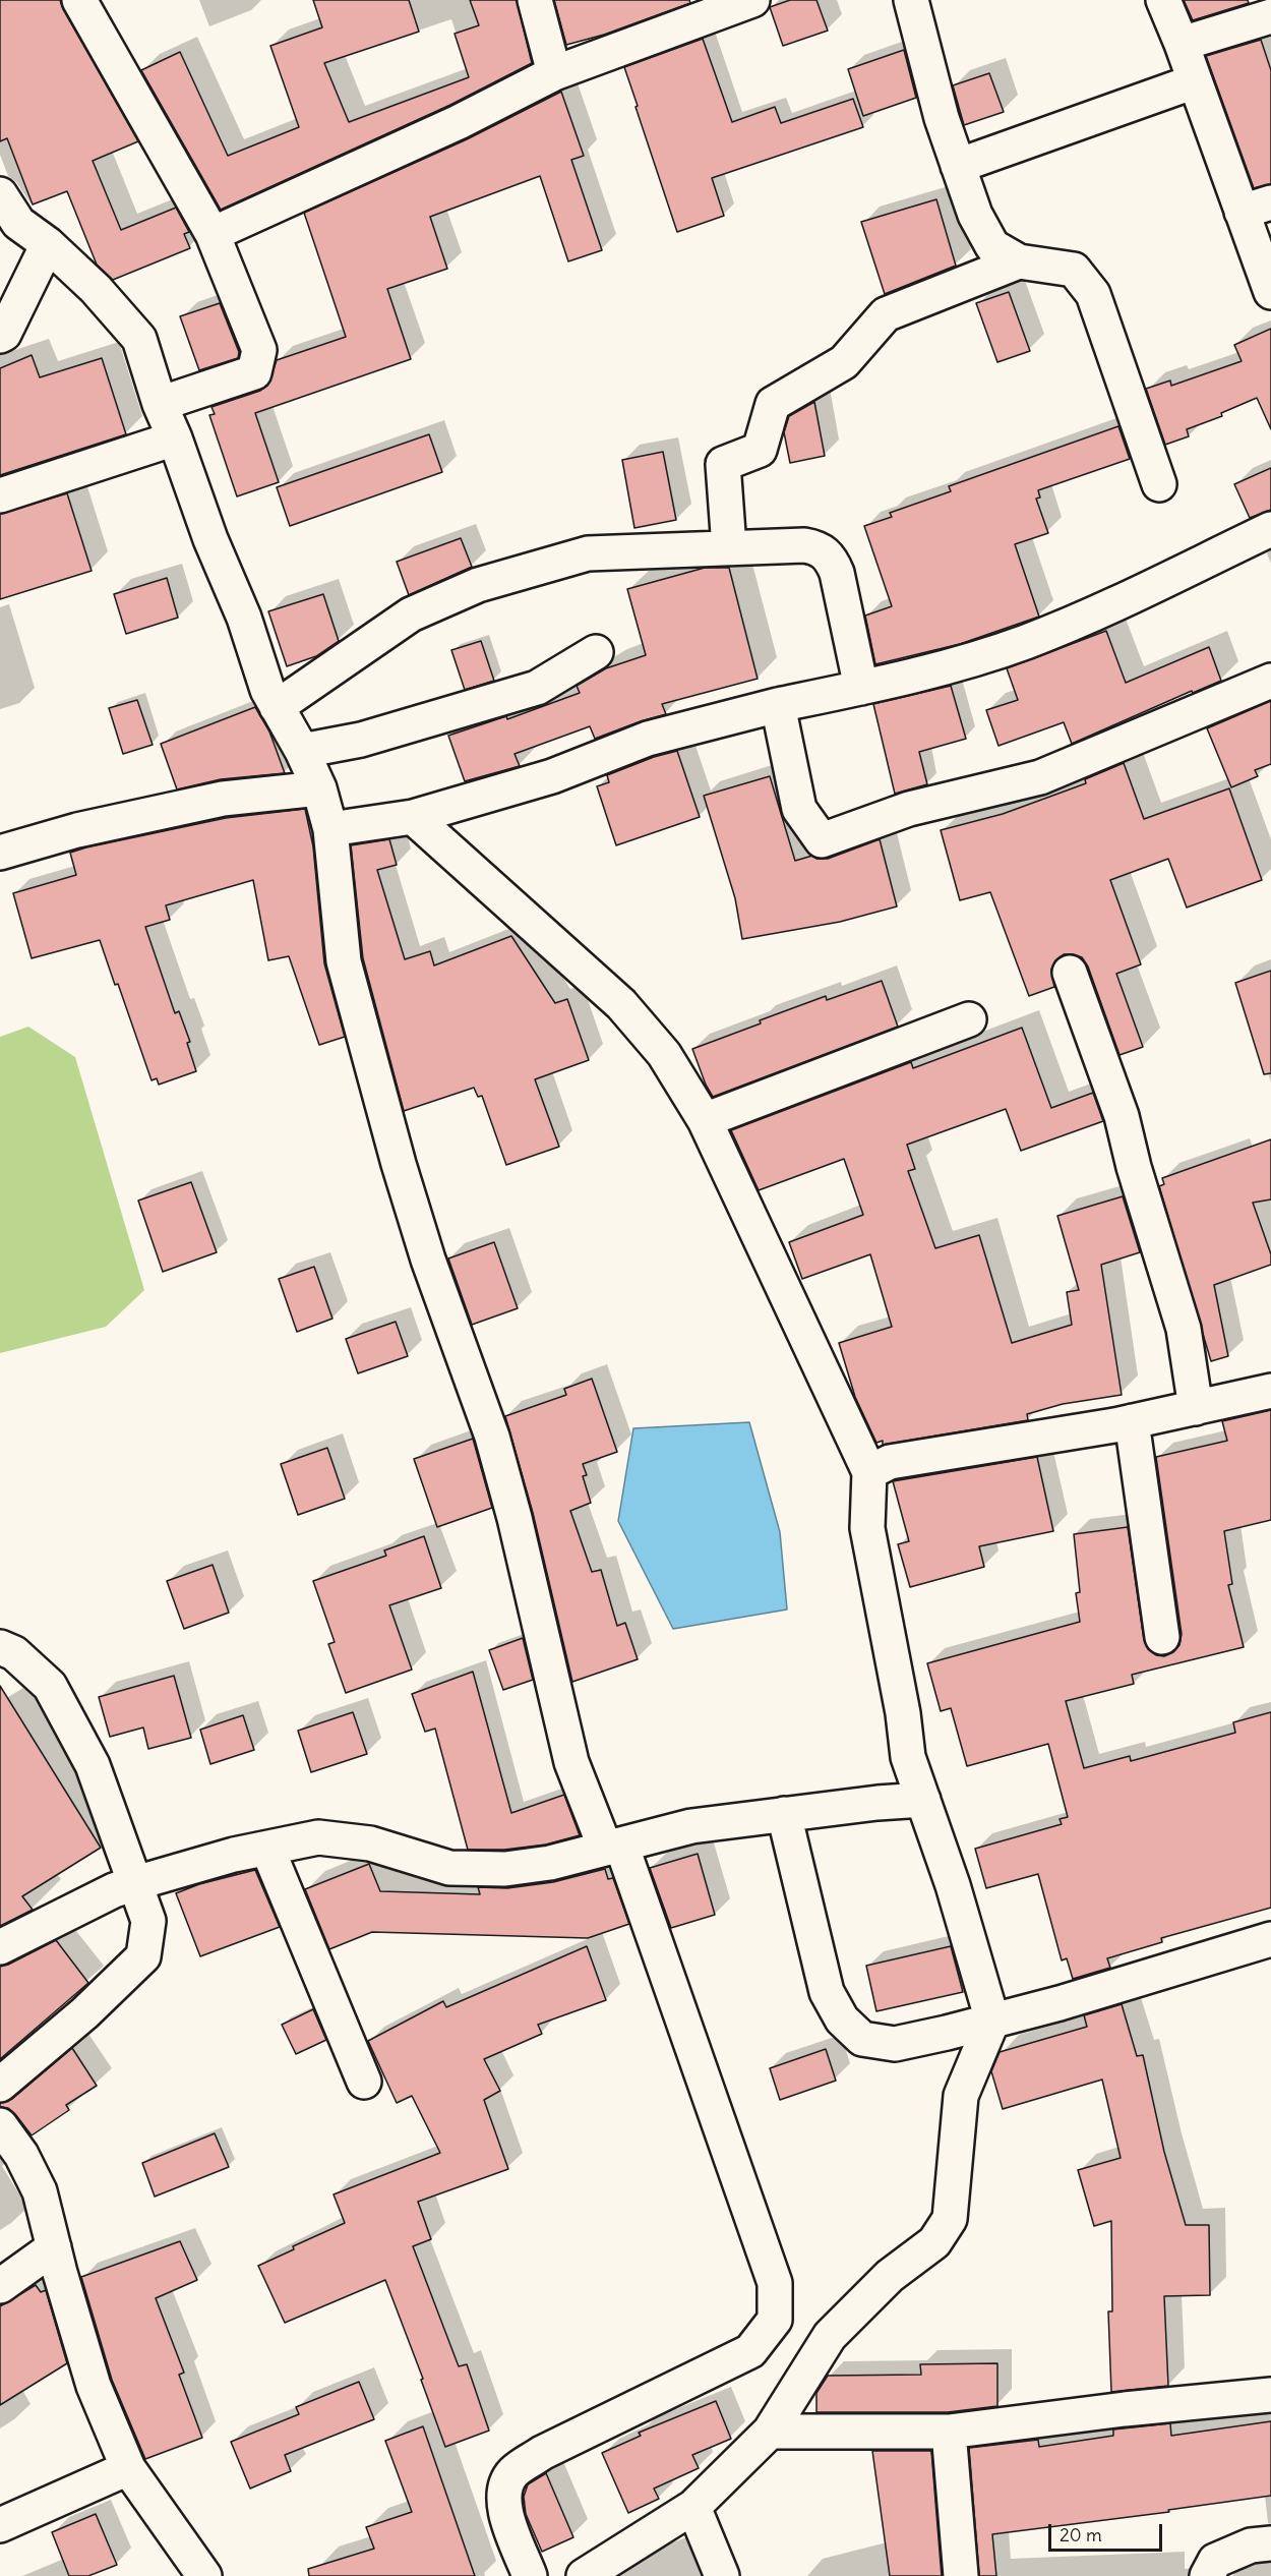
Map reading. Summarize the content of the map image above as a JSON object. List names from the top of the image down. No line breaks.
{"scale_bar":"20 m"}
